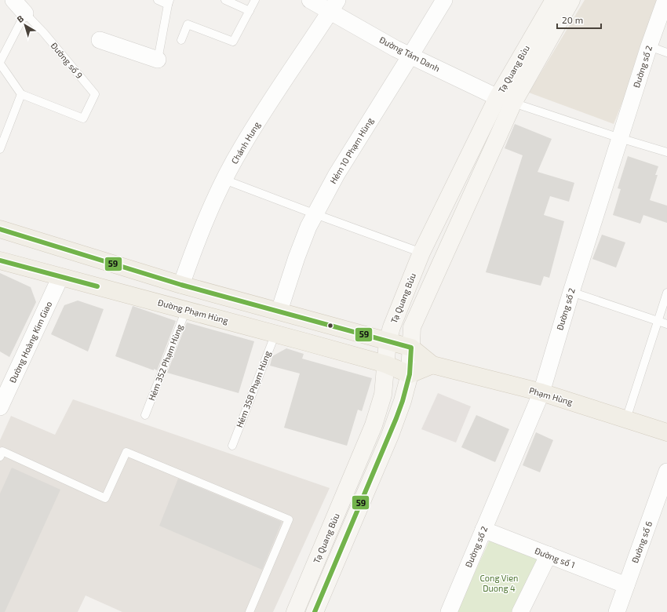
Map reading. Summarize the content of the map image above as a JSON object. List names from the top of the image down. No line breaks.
{"streets":{"main road":["Tạ Quang Bửu","Đường Phạm Hùng","Phạm Hùng"],"street":["Đường Tám Danh","Đường số 2","Chánh Hưng","Hẻm 10 Phạm Hùng","Đường Hoàng Kim Giao","Đường số 6","Đường số 1"],"lane":["Đường số 9","Hẻm 352 Phạm Hùng","Hẻm 358 Phạm Hùng"]},"crossings":[["Đường Tám Danh","Tạ Quang Bửu"],["Đường Tám Danh","Chánh Hưng"],["Đường Tám Danh","Hẻm 10 Phạm Hùng"],["Đường số 2","Phạm Hùng"],["Đường số 2","Đường số 1"],["Tạ Quang Bửu","Đường Phạm Hùng"],["Tạ Quang Bửu","Phạm Hùng"],["Đường Phạm Hùng","Đường Hoàng Kim Giao"],["Đường Phạm Hùng","Hẻm 352 Phạm Hùng"],["Đường Phạm Hùng","Hẻm 358 Phạm Hùng"],["Đường số 6","Đường số 1"]],"parks":["Cong Vien Duong 4"],"lines":["transit line 59"],"scale_bar":"20 m","north":"top left"}
